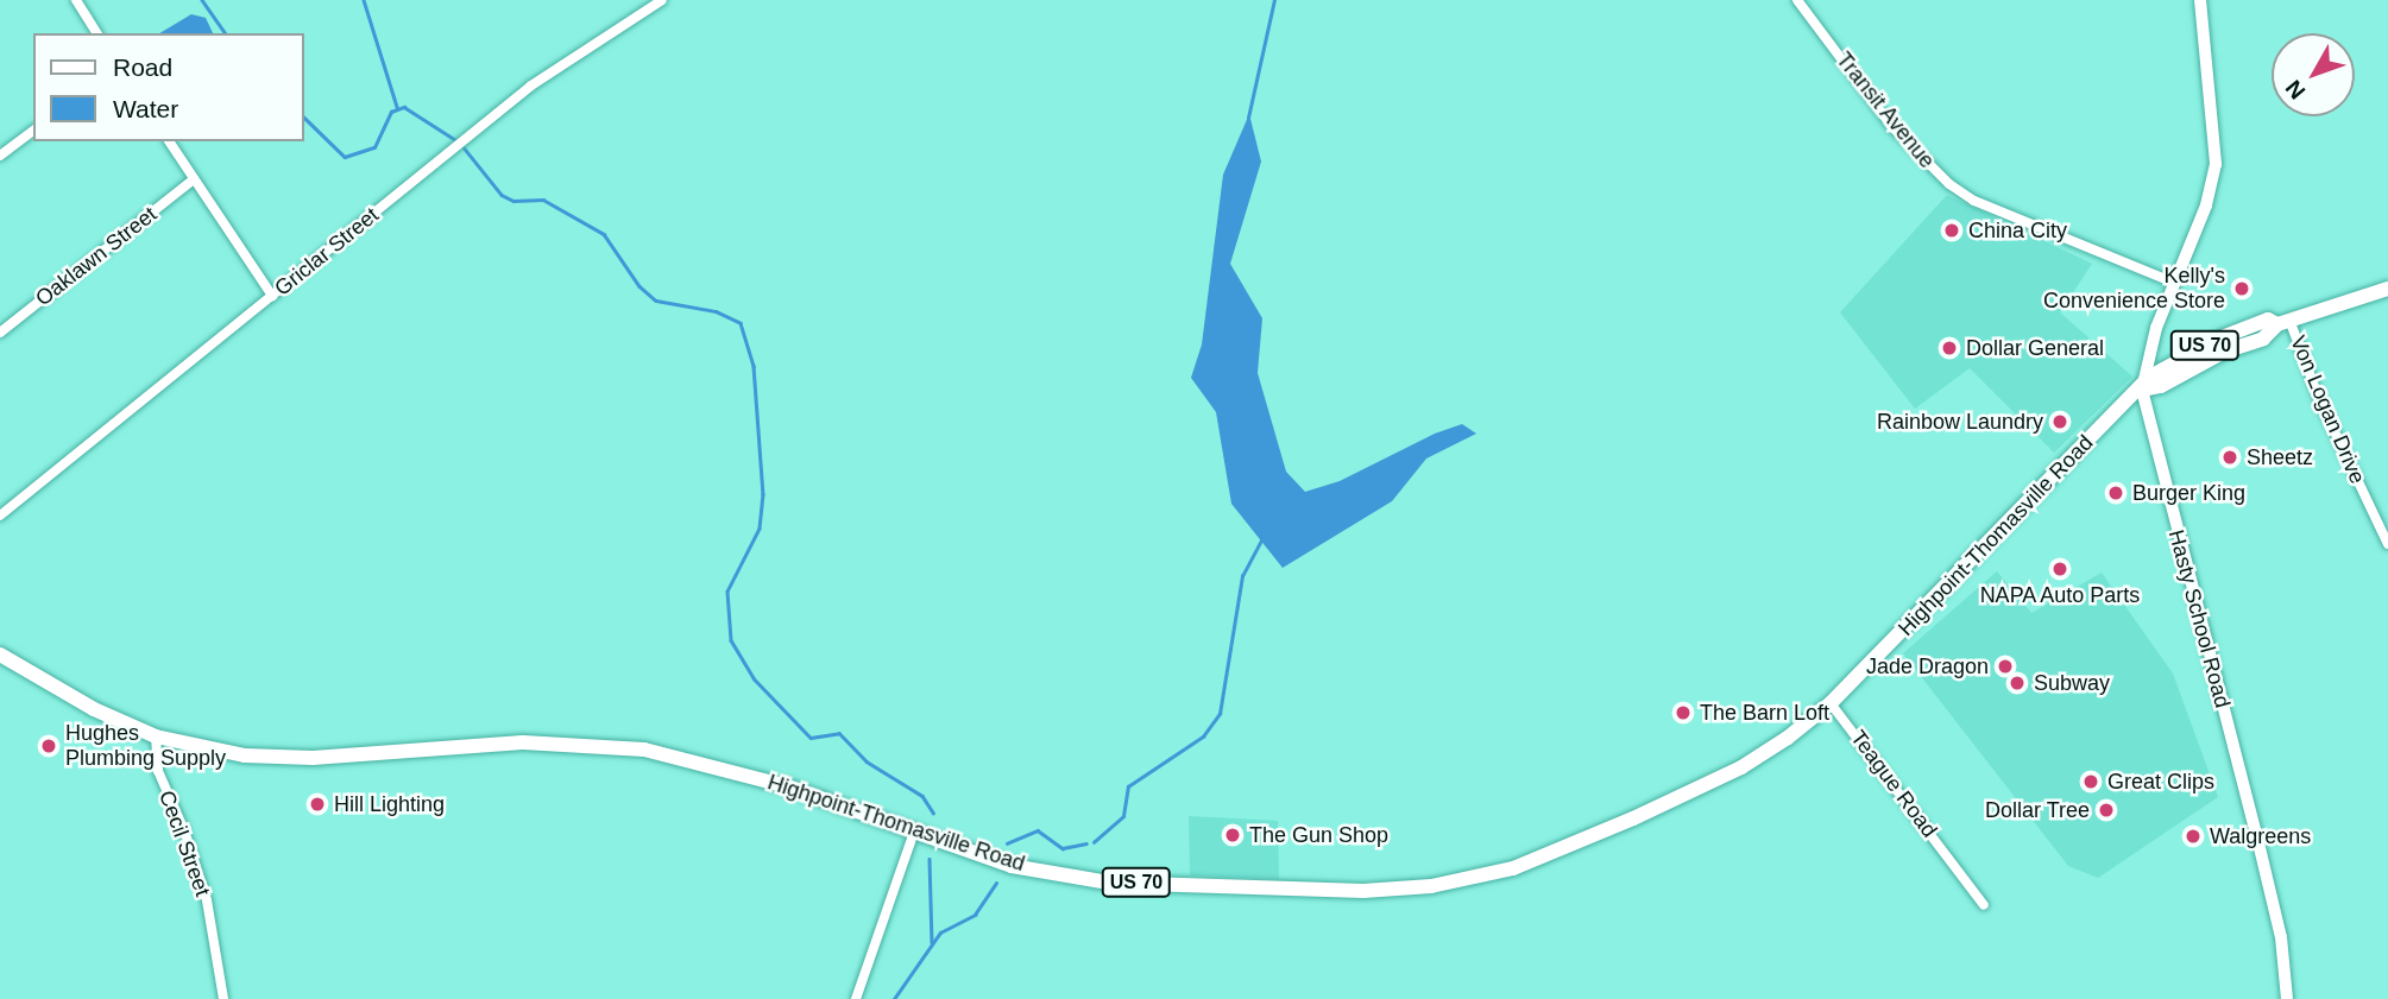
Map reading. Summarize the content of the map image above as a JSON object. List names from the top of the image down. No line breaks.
{"streets":{"main road":["US 70","Highpoint-Thomasville Road"],"street":["Transit Avenue","Griclar Street","Oaklawn Street","Von Logan Drive","Hasty School Road","Teague Road","Cecil Street"]},"crossings":[["Transit Avenue","Hasty School Road"],["Von Logan Drive","Highpoint-Thomasville Road"],["Highpoint-Thomasville Road","Hasty School Road"],["Highpoint-Thomasville Road","Teague Road"],["Highpoint-Thomasville Road","Cecil Street"]],"places":["China City","Kelly's Convenience Store","Dollar General","Rainbow Laundry","Sheetz","Burger King","NAPA Auto Parts","Jade Dragon","Subway","The Barn Loft","Hughes Plumbing Supply","Great Clips","Hill Lighting","Dollar Tree","The Gun Shop","Walgreens"],"legend":["Road","Water"],"north":"bottom left"}
